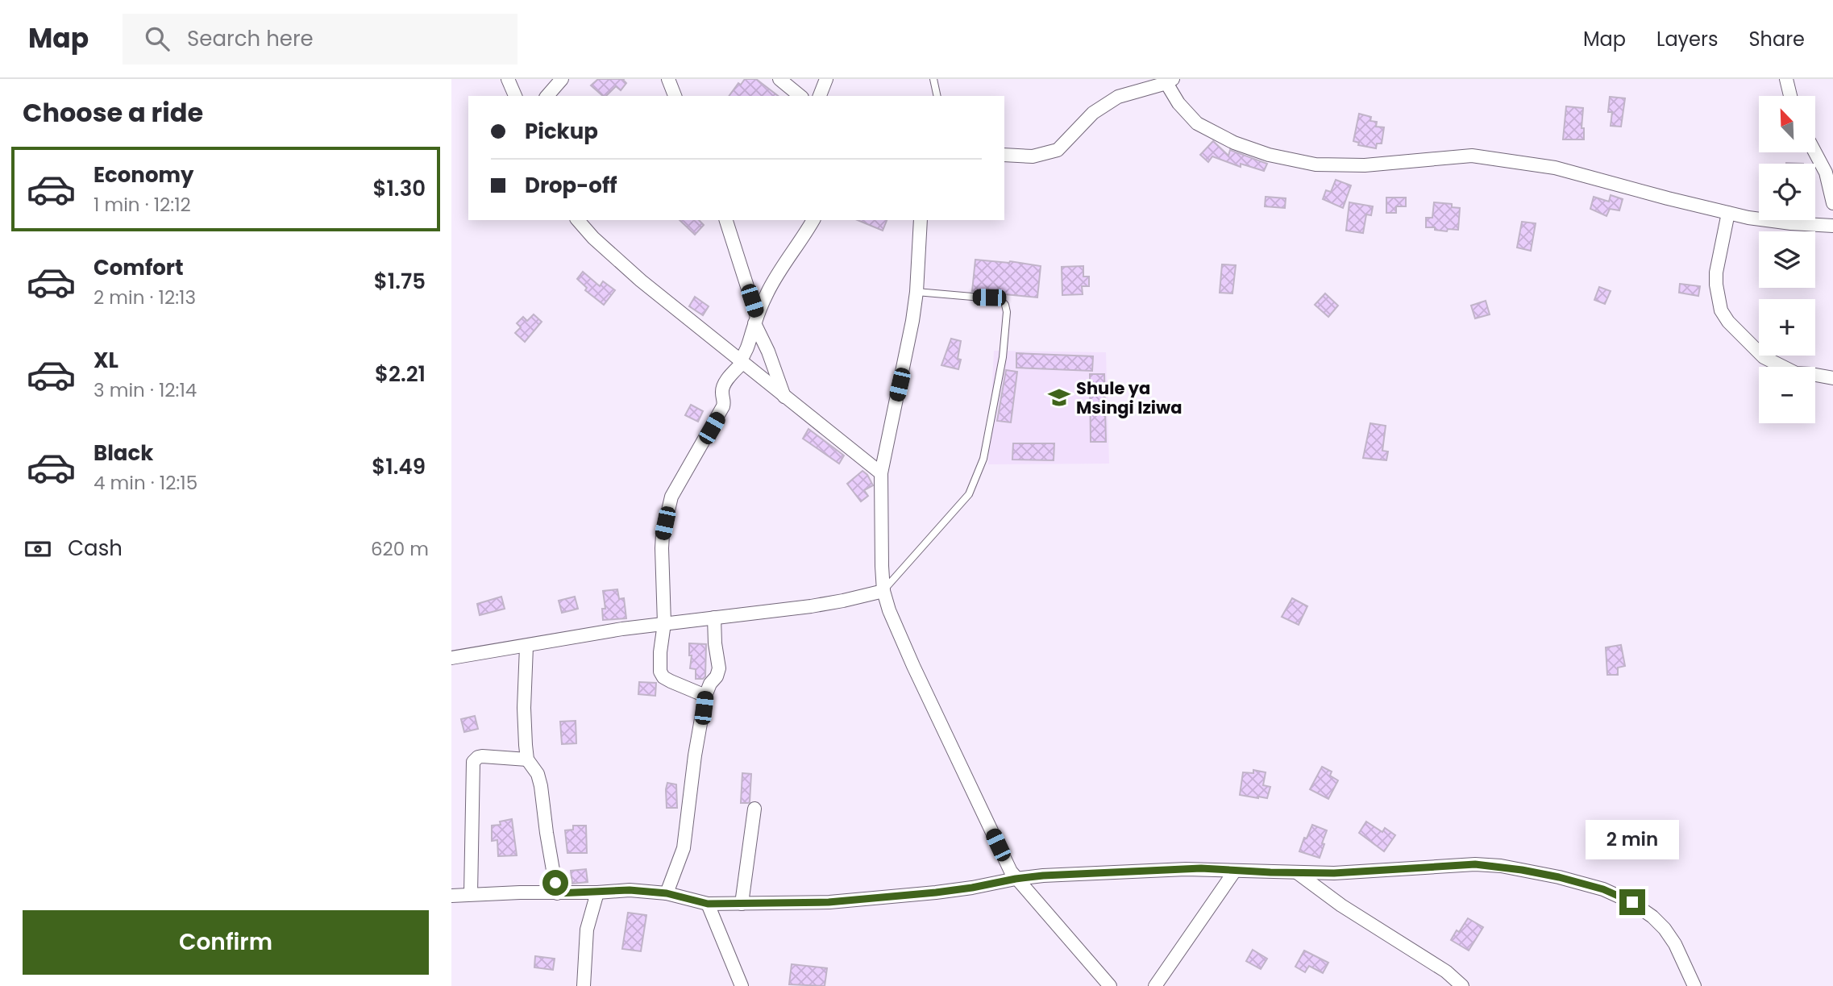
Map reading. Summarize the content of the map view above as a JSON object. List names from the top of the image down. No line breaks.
{"places":{"school or university":["Shule ya Msingi Iziwa"]},"north":"top left","page":{"header":"Map","search":"Search here","nav":["Map","Layers","Share"],"heading":"Choose a ride","map_buttons":["+","−"],"banner":["Pickup","Drop-off"],"list":[{"name":"Economy","note":"1 min · 12:12","value":"$1.30"},{"name":"Comfort","note":"2 min · 12:13","value":"$1.75"},{"name":"XL","note":"3 min · 12:14","value":"$2.21"},{"name":"Black","note":"4 min · 12:15","value":"$1.49"}],"pay":["Cash","620 m"],"bubble":"2 min","buttons":"Confirm"}}
